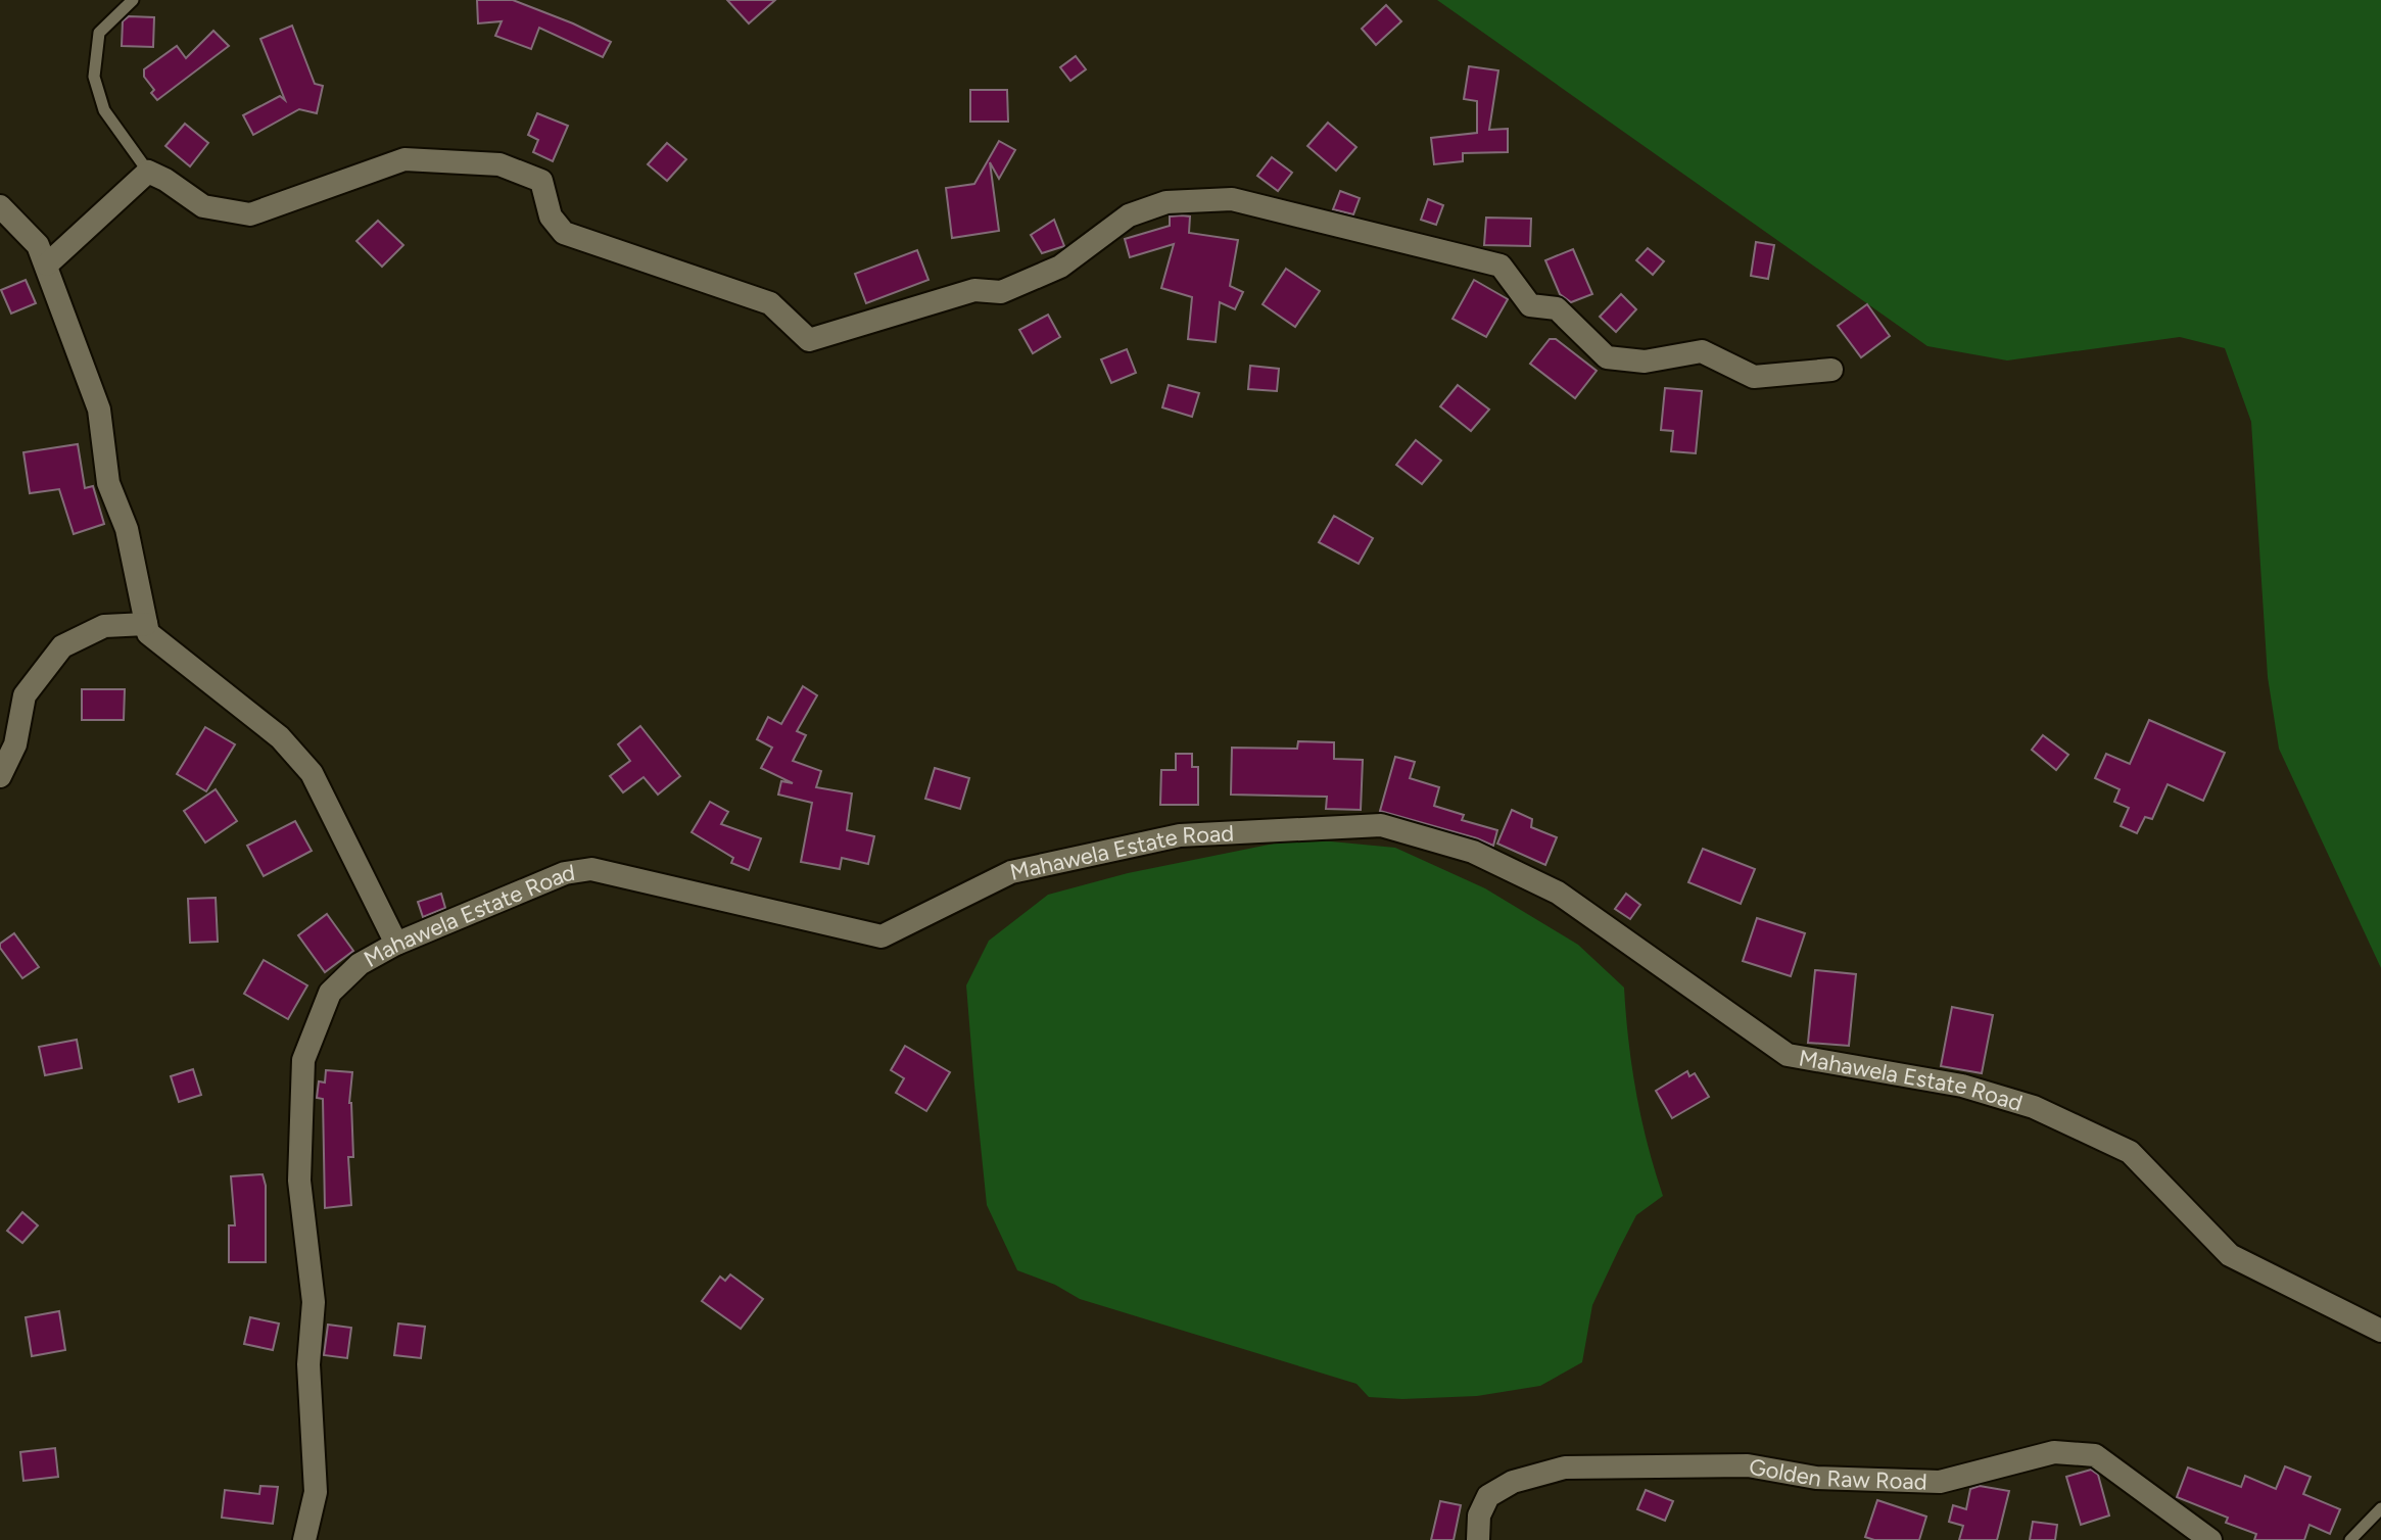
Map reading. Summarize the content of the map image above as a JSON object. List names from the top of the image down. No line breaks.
{"streets":{"street":["Mahawela Estate Road","Golden Raw Road"]}}
